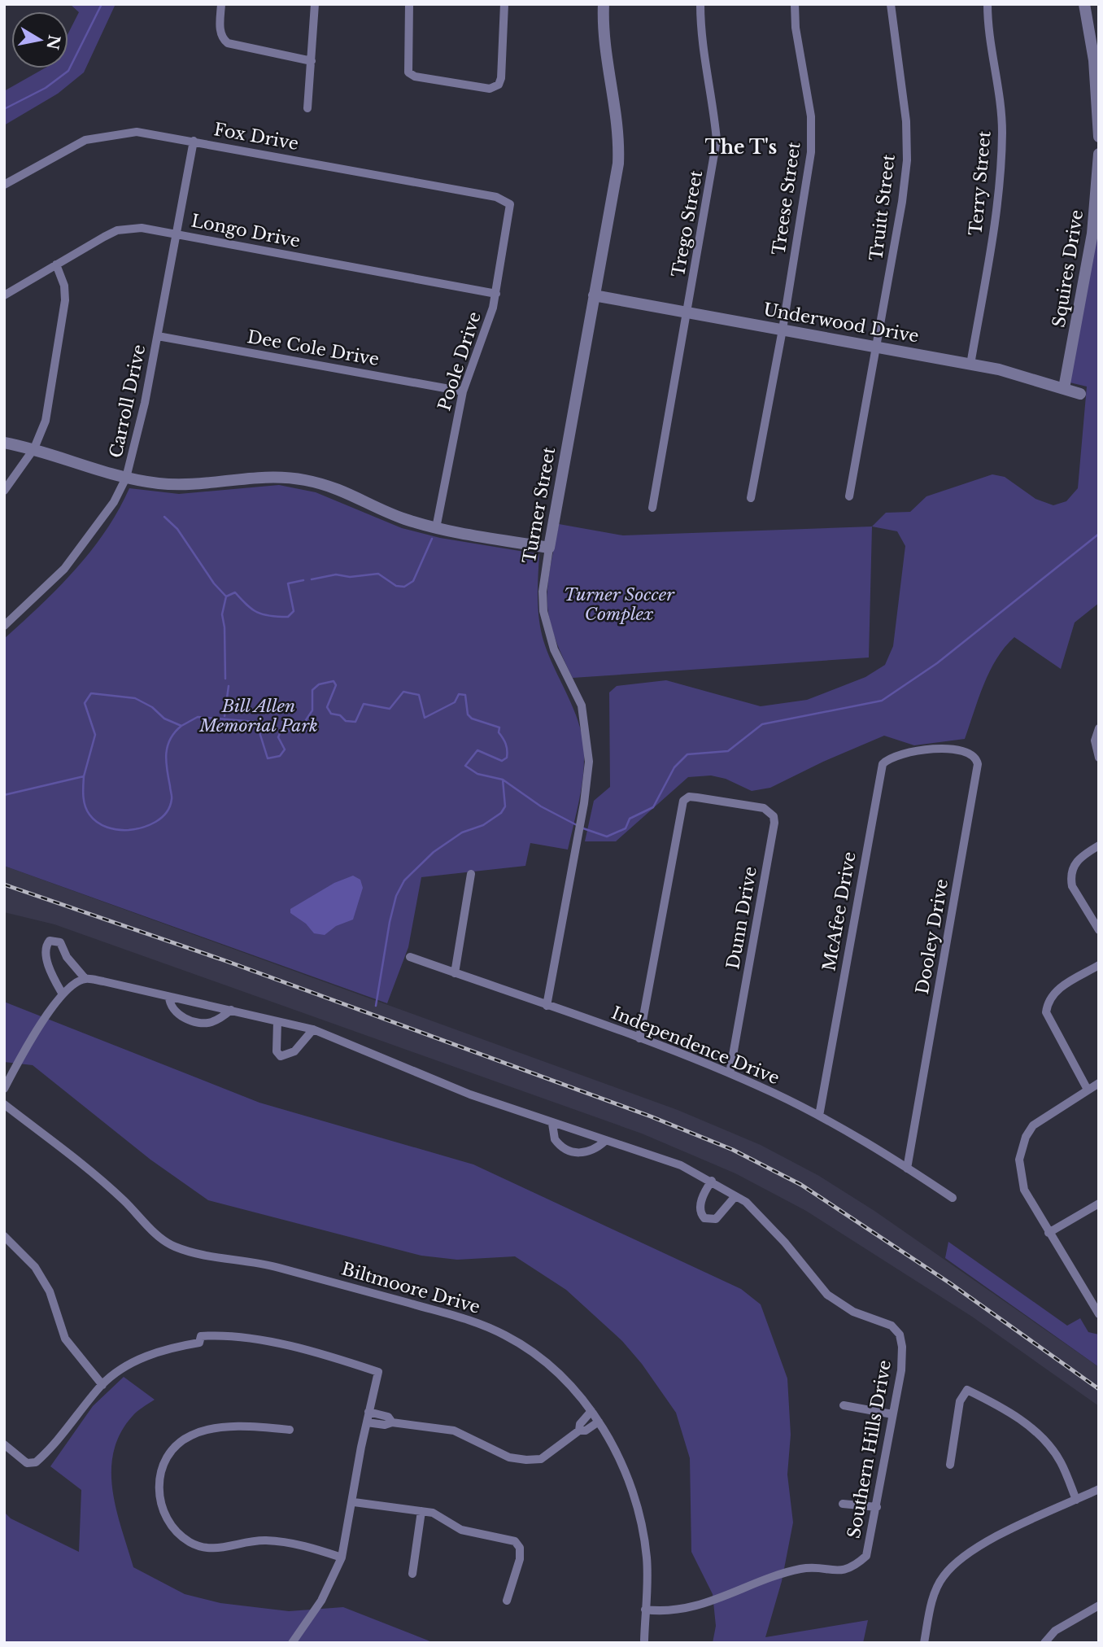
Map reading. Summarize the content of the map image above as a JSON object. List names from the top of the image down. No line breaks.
{"streets":{"street":["Fox Drive","Terry Street","Treese Street","Truitt Street","Trego Street","Longo Drive","Squires Drive","Underwood Drive","Dee Cole Drive","Poole Drive","Carroll Drive","Turner Street","McAfee Drive","Dunn Drive","Dooley Drive","Independence Drive","Biltmoore Drive","Southern Hills Drive"]},"crossings":[["Fox Drive","Poole Drive"],["Fox Drive","Carroll Drive"],["Terry Street","Underwood Drive"],["Treese Street","Underwood Drive"],["Truitt Street","Underwood Drive"],["Trego Street","Underwood Drive"],["Longo Drive","Poole Drive"],["Longo Drive","Carroll Drive"],["Squires Drive","Underwood Drive"],["Underwood Drive","Turner Street"],["Dee Cole Drive","Poole Drive"],["Dee Cole Drive","Carroll Drive"],["Turner Street","Independence Drive"],["McAfee Drive","Dooley Drive"],["McAfee Drive","Independence Drive"],["Dunn Drive","Independence Drive"],["Dooley Drive","Independence Drive"],["Biltmoore Drive","Southern Hills Drive"]],"districts":["The T's"],"parks":["Turner Soccer Complex","Bill Allen Memorial Park"],"north":"right"}
